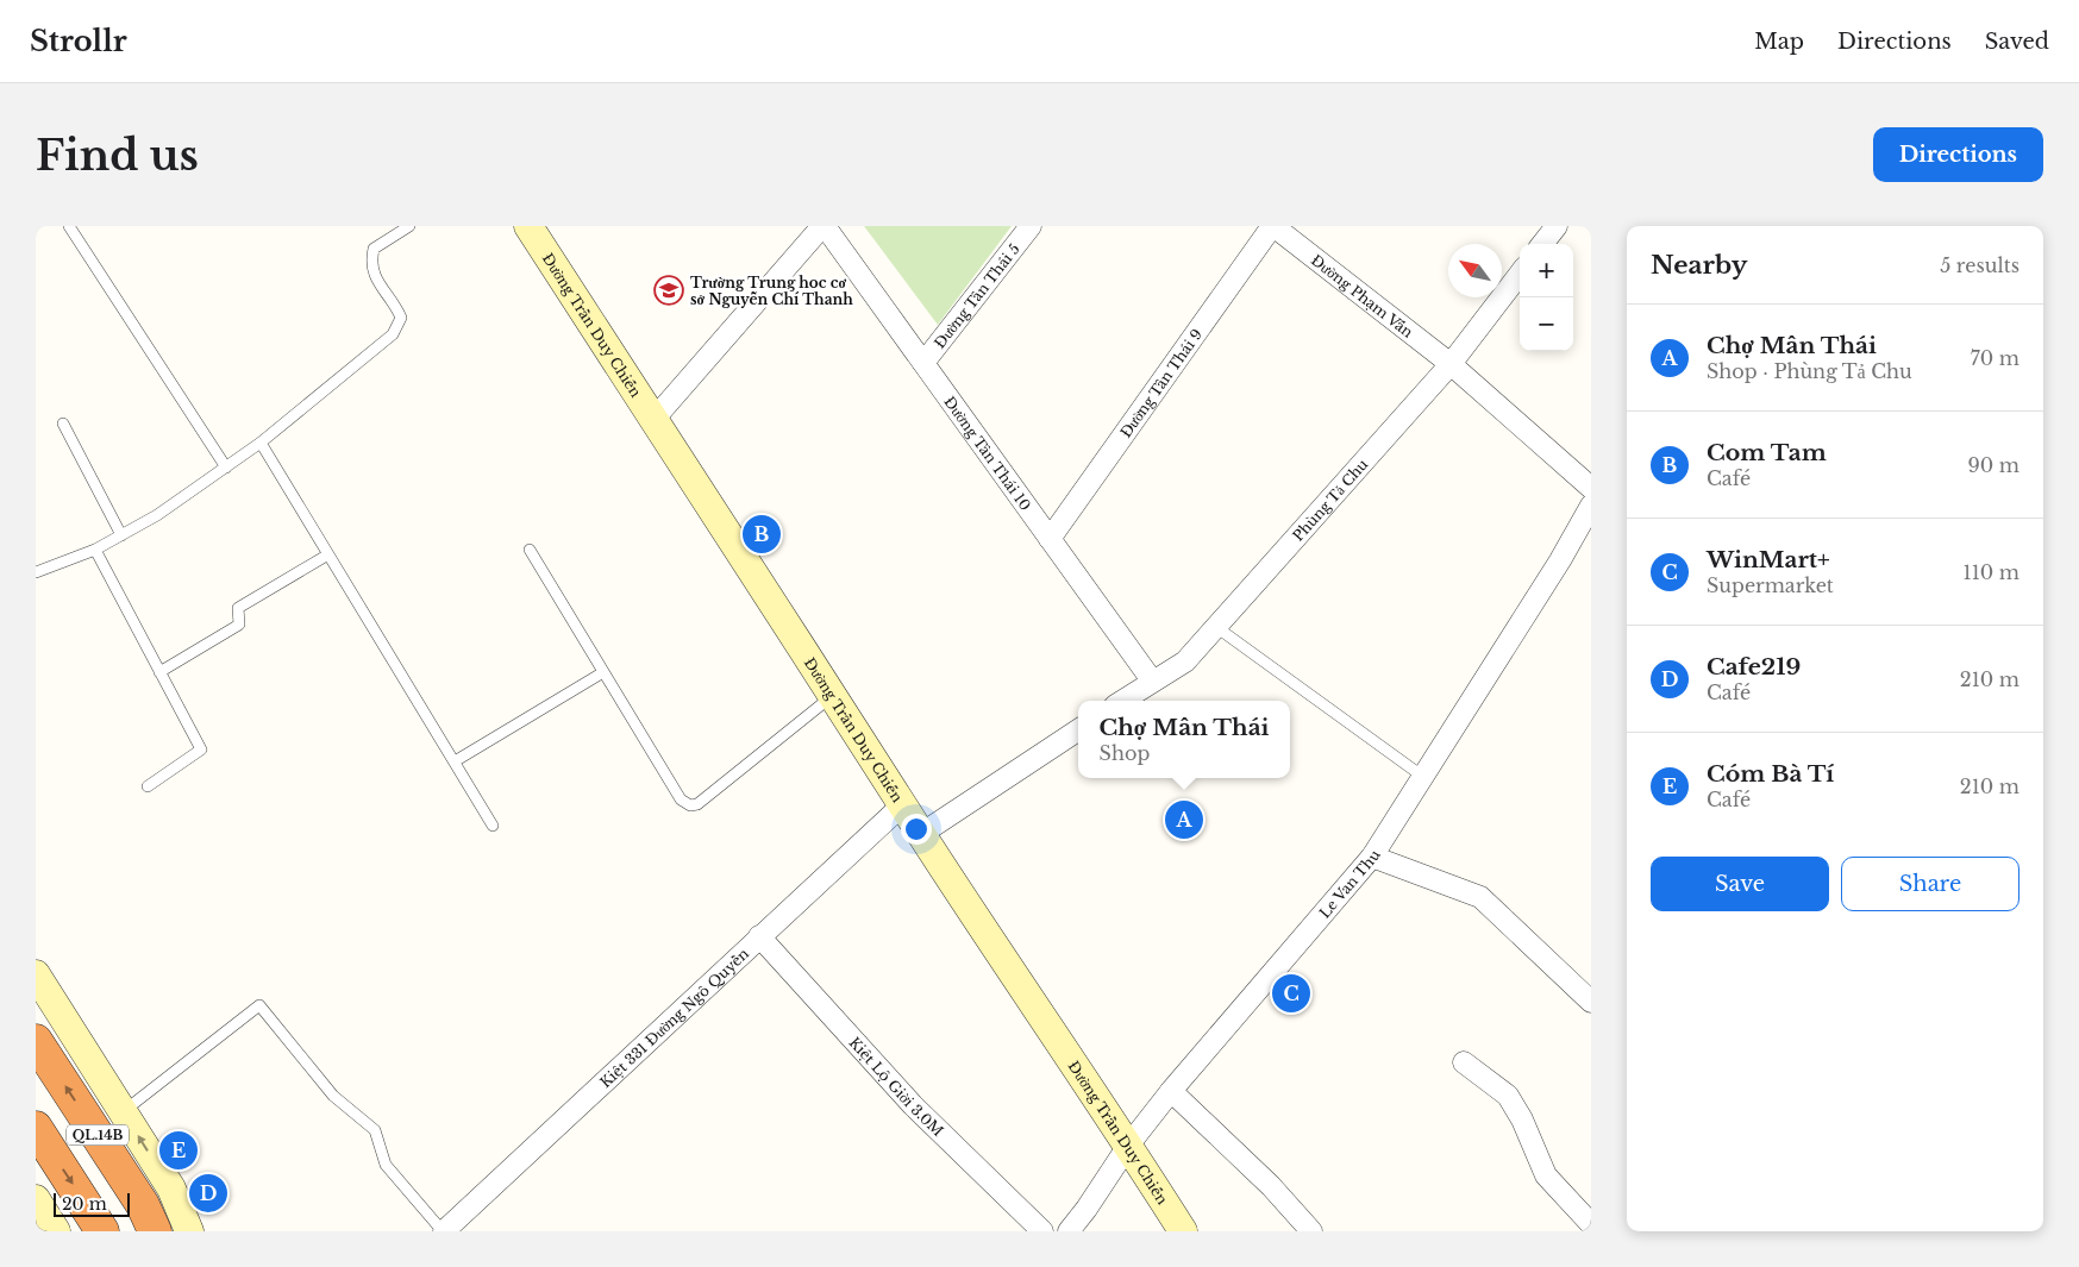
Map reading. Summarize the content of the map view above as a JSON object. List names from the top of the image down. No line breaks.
{"streets":{"highway":["QL.14B"],"street":["Đường Tân Thái 5","Đường Phạm Vấn","Đường Trần Duy Chiến","Đường Tân Thái 9","Đường Tân Thái 10","Phùng Tả Chu","Le Van Thu","Kiệt 331 Đường Ngô Quyền","Kiệt Lộ Giời 3.0M"]},"crossings":[["Đường Tân Thái 5","Đường Tân Thái 10"],["Đường Phạm Vấn","Đường Tân Thái 9"],["Đường Phạm Vấn","Phùng Tả Chu"],["Đường Trần Duy Chiến","Le Van Thu"],["Đường Trần Duy Chiến","Kiệt 331 Đường Ngô Quyền"],["Đường Tân Thái 9","Đường Tân Thái 10"],["Đường Tân Thái 10","Phùng Tả Chu"],["Kiệt 331 Đường Ngô Quyền","Kiệt Lộ Giời 3.0M"]],"places":{"school or university":["Trường Trung học cơ sở Nguyễn Chí Thanh"]},"scale_bar":"20 m","north":"top left","page":{"header":"Strollr","nav":["Map","Directions","Saved"],"buttons":["Directions",["Save","Share"]],"title":"Find us","heading":["Nearby","5 results"],"map_buttons":["+","−"],"list":[{"mark":"A","name":"Chợ Mân Thái","note":"Shop · Phùng Tả Chu","value":"70 m"},{"mark":"B","name":"Com Tam","note":"Café","value":"90 m"},{"mark":"C","name":"WinMart+","note":"Supermarket","value":"110 m"},{"mark":"D","name":"Cafe219","note":"Café","value":"210 m"},{"mark":"E","name":"Cóm Bà Tí","note":"Café","value":"210 m"}],"pins":["B","A","C","E","D"],"popup":["Chợ Mân Thái","Shop"],"scale":"20 m"}}
